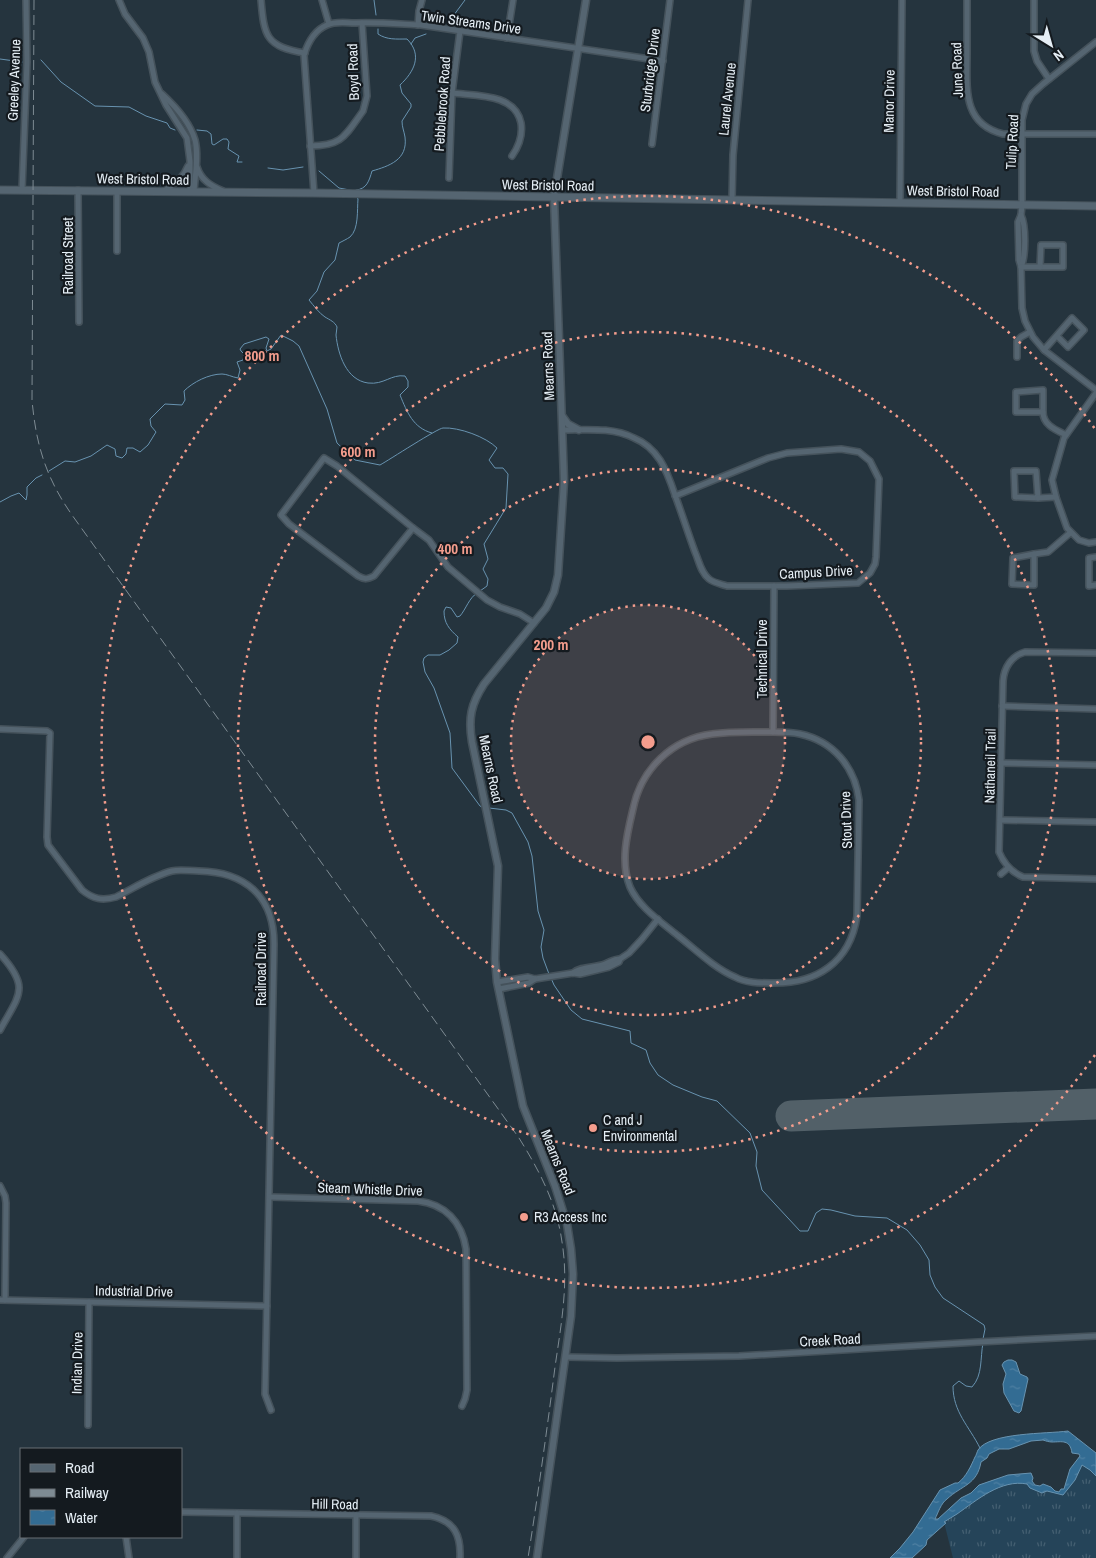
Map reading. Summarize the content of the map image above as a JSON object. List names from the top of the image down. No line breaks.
{"streets":{"main road":["West Bristol Road"],"street":["Twin Streams Drive","Sturbridge Drive","June Road","Boyd Road","Greeley Avenue","Laurel Avenue","Manor Drive","Pebblebrook Road","Tulip Road","Railroad Street","Mearns Road","Campus Drive","Technical Drive","Nathaneil Trail","Stout Drive","Railroad Drive","Steam Whistle Drive","Industrial Drive","Creek Road","Indian Drive","Hill Road"]},"crossings":[["Twin Streams Drive","Sturbridge Drive"],["Twin Streams Drive","Boyd Road"],["Twin Streams Drive","Pebblebrook Road"],["Twin Streams Drive","Mearns Road"],["June Road","Tulip Road"],["Greeley Avenue","West Bristol Road"],["Laurel Avenue","West Bristol Road"],["Manor Drive","West Bristol Road"],["Tulip Road","West Bristol Road"],["West Bristol Road","Railroad Street"],["West Bristol Road","Mearns Road"],["Mearns Road","Campus Drive"],["Mearns Road","Creek Road"],["Campus Drive","Technical Drive"],["Technical Drive","Stout Drive"],["Railroad Drive","Steam Whistle Drive"],["Railroad Drive","Industrial Drive"],["Industrial Drive","Indian Drive"]],"places":["C and J Environmental","R3 Access Inc"],"legend":["Road","Railway","Water"],"north":"bottom right","rings":["800 m","600 m","400 m","200 m"]}
